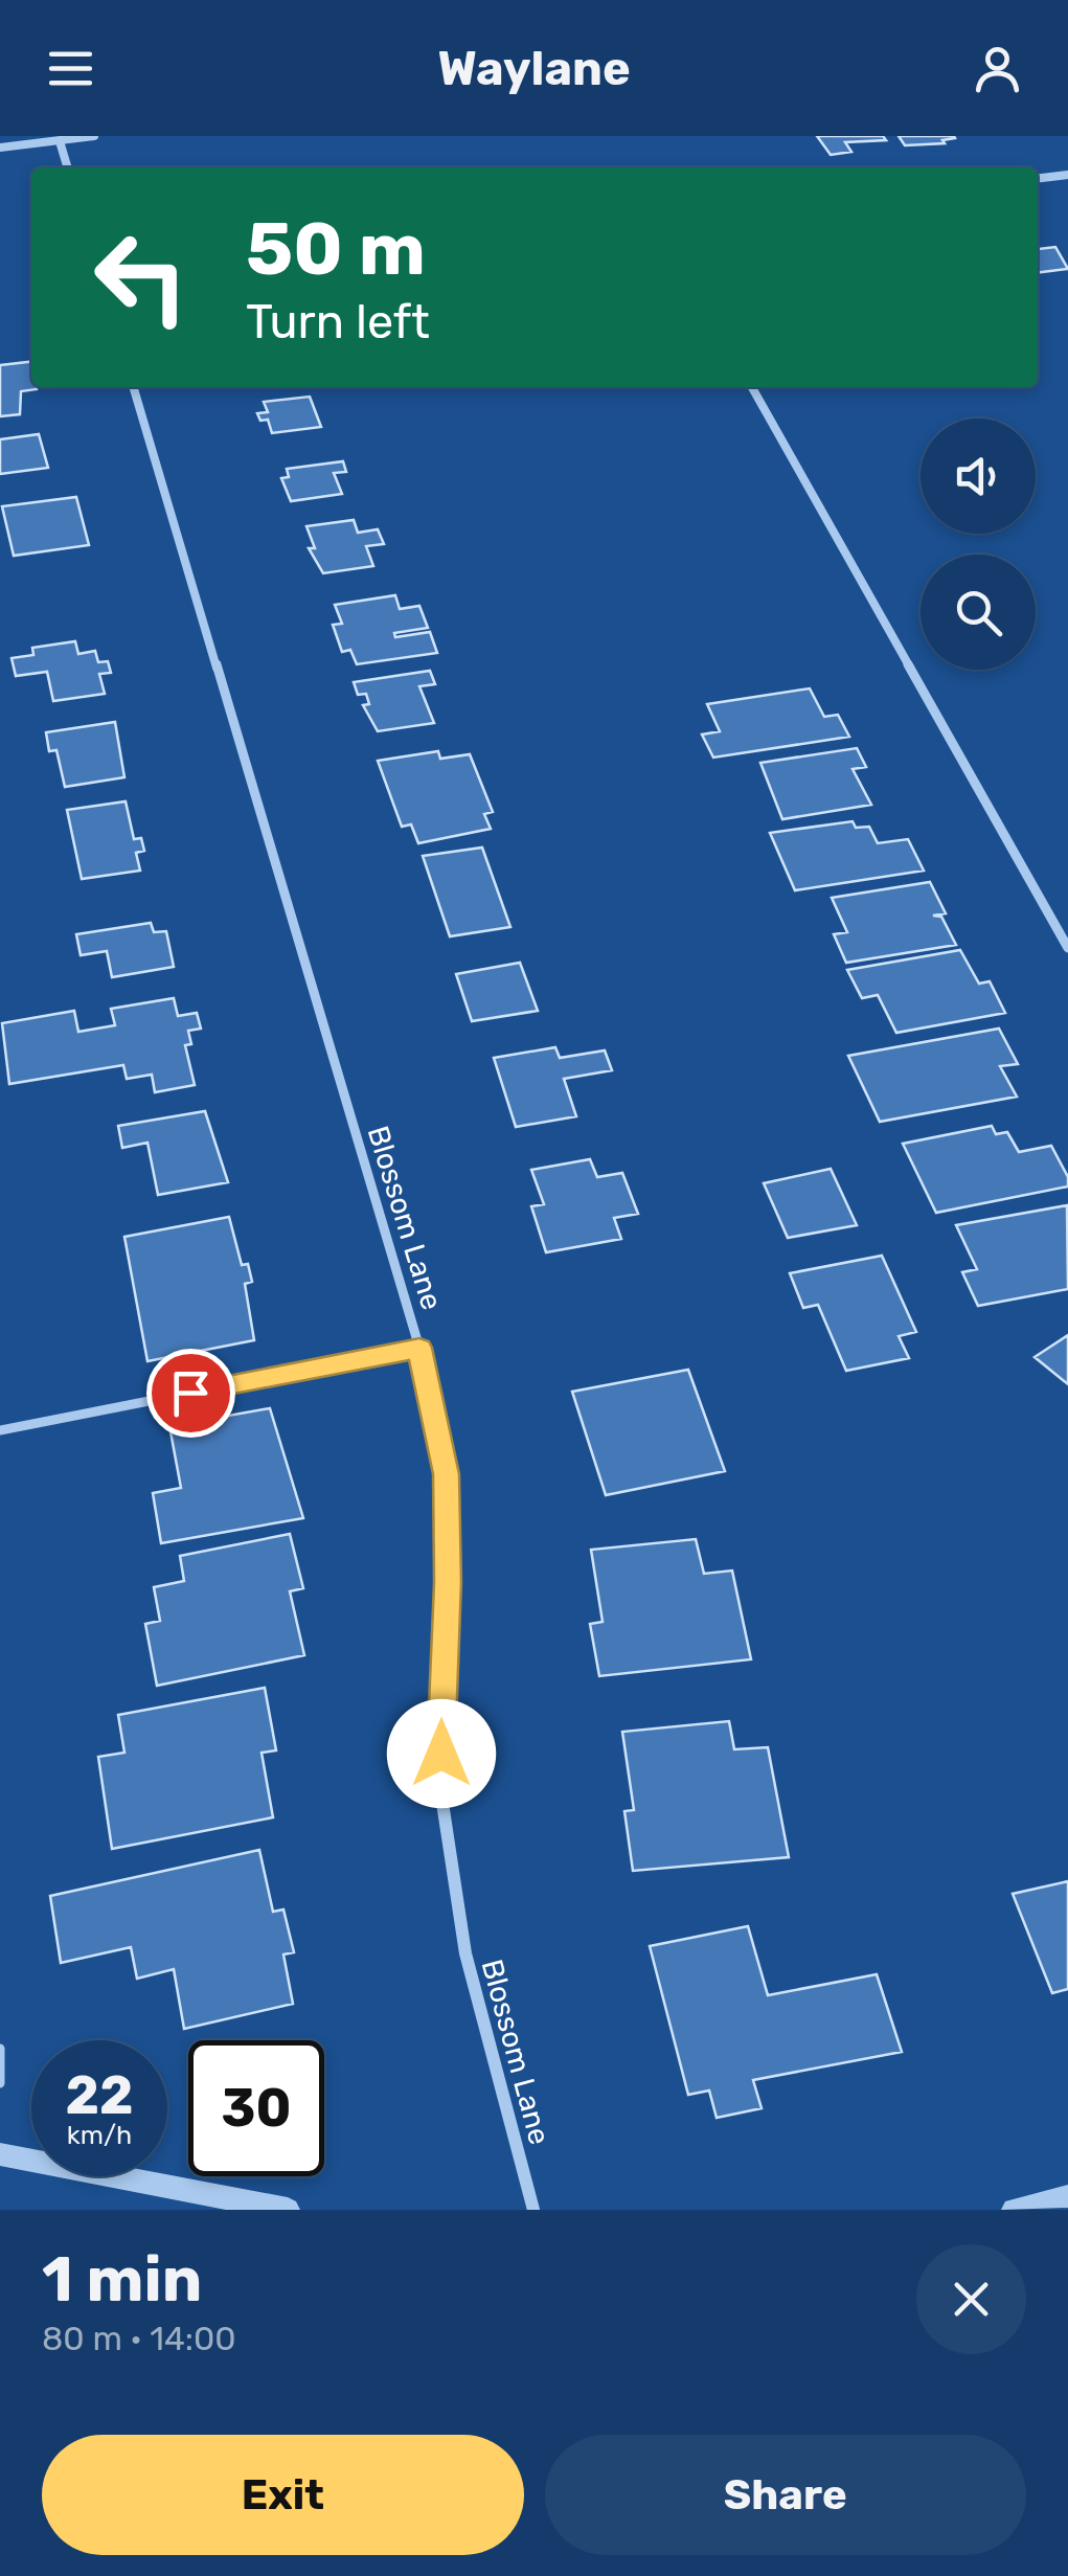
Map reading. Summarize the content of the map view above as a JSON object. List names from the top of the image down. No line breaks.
{"streets":{"street":["Blossom Lane"]},"page":{"header":"Waylane","turn":["50 m","Turn left"],"speed":"22 km/h","limit":"30","heading":["1 min","80 m · 14:00"],"buttons":["Exit","Share"]}}
